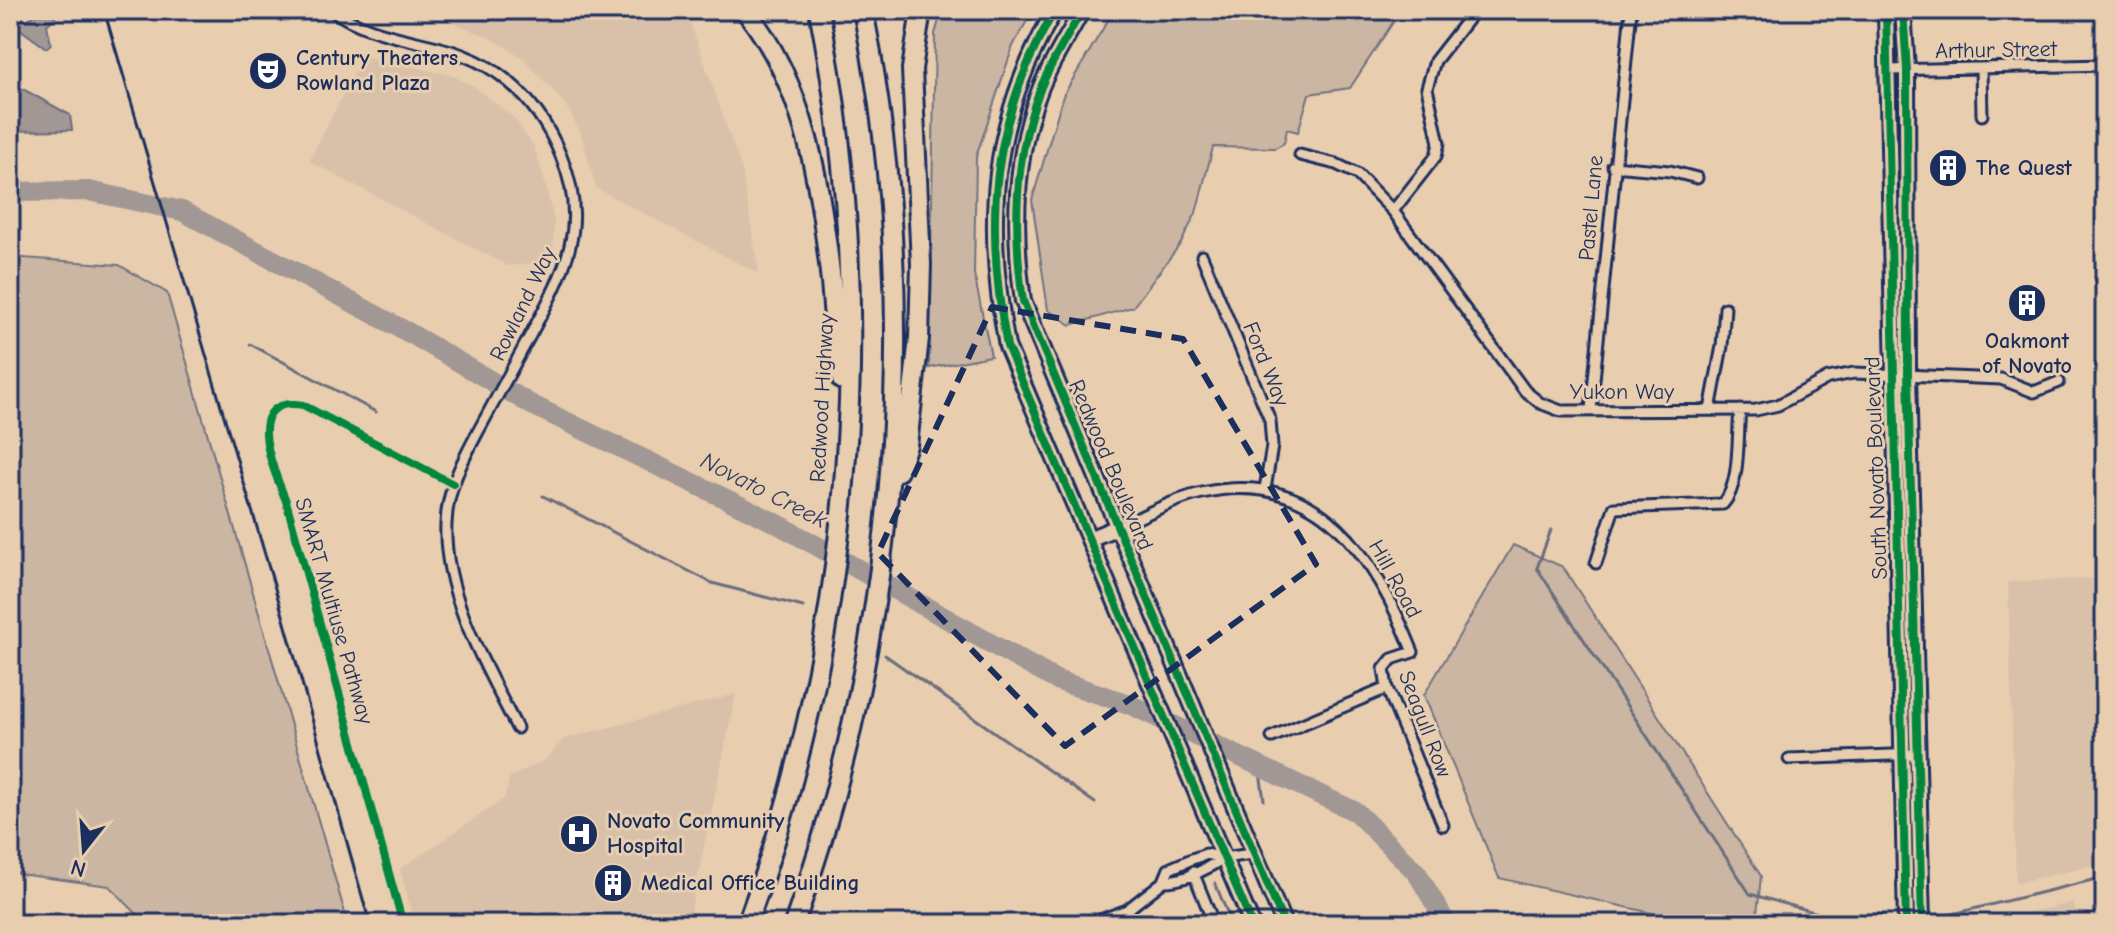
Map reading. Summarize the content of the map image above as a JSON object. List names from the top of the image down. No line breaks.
{"streets":{"highway":["Redwood Highway"],"main road":["Redwood Boulevard","South Novato Boulevard"],"street":["Arthur Street","Pastel Lane","Rowland Way","Ford Way","Yukon Way","Hill Road","Seagull Row"],"cycle path":["SMART Multiuse Pathway"]},"crossings":[["Arthur Street","South Novato Boulevard"],["Pastel Lane","Yukon Way"],["Ford Way","Hill Road"],["Yukon Way","South Novato Boulevard"],["Redwood Boulevard","Hill Road"],["Hill Road","Seagull Row"]],"water":["Novato Creek"],"places":{"theatre":["Century Theaters Rowland Plaza"],"building":["The Quest","Oakmont of Novato","Medical Office Building"],"hospital":["Novato Community Hospital"]},"north":"bottom"}
